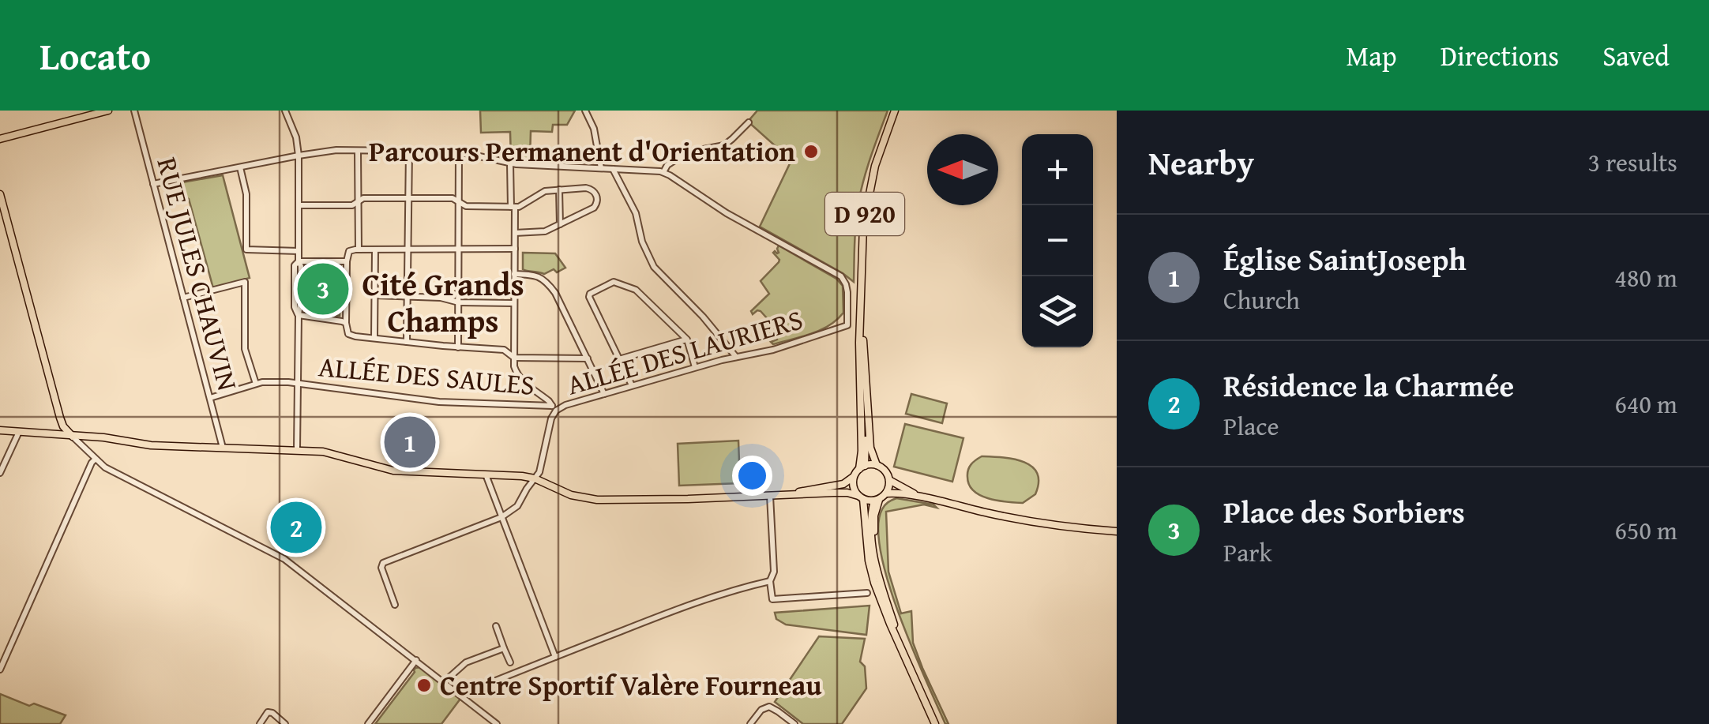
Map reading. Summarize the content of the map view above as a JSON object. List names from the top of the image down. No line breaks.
{"streets":{"main road":["D 920"],"street":["RUE JULES CHAUVIN","ALLÉE DES LAURIERS","ALLÉE DES SAULES"]},"crossings":[["ALLÉE DES LAURIERS","ALLÉE DES SAULES"]],"districts":["Cité Grands Champs"],"places":["Parcours Permanent d'Orientation","Centre Sportif Valère Fourneau"],"north":"left","page":{"header":"Locato","nav":["Map","Directions","Saved"],"heading":["Nearby","3 results"],"map_buttons":["+","−"],"list":[{"mark":"1","name":"Église SaintJoseph","note":"Church","value":"480 m"},{"mark":"2","name":"Résidence la Charmée","note":"Place","value":"640 m"},{"mark":"3","name":"Place des Sorbiers","note":"Park","value":"650 m"}],"pins":["3","1","2"]}}
